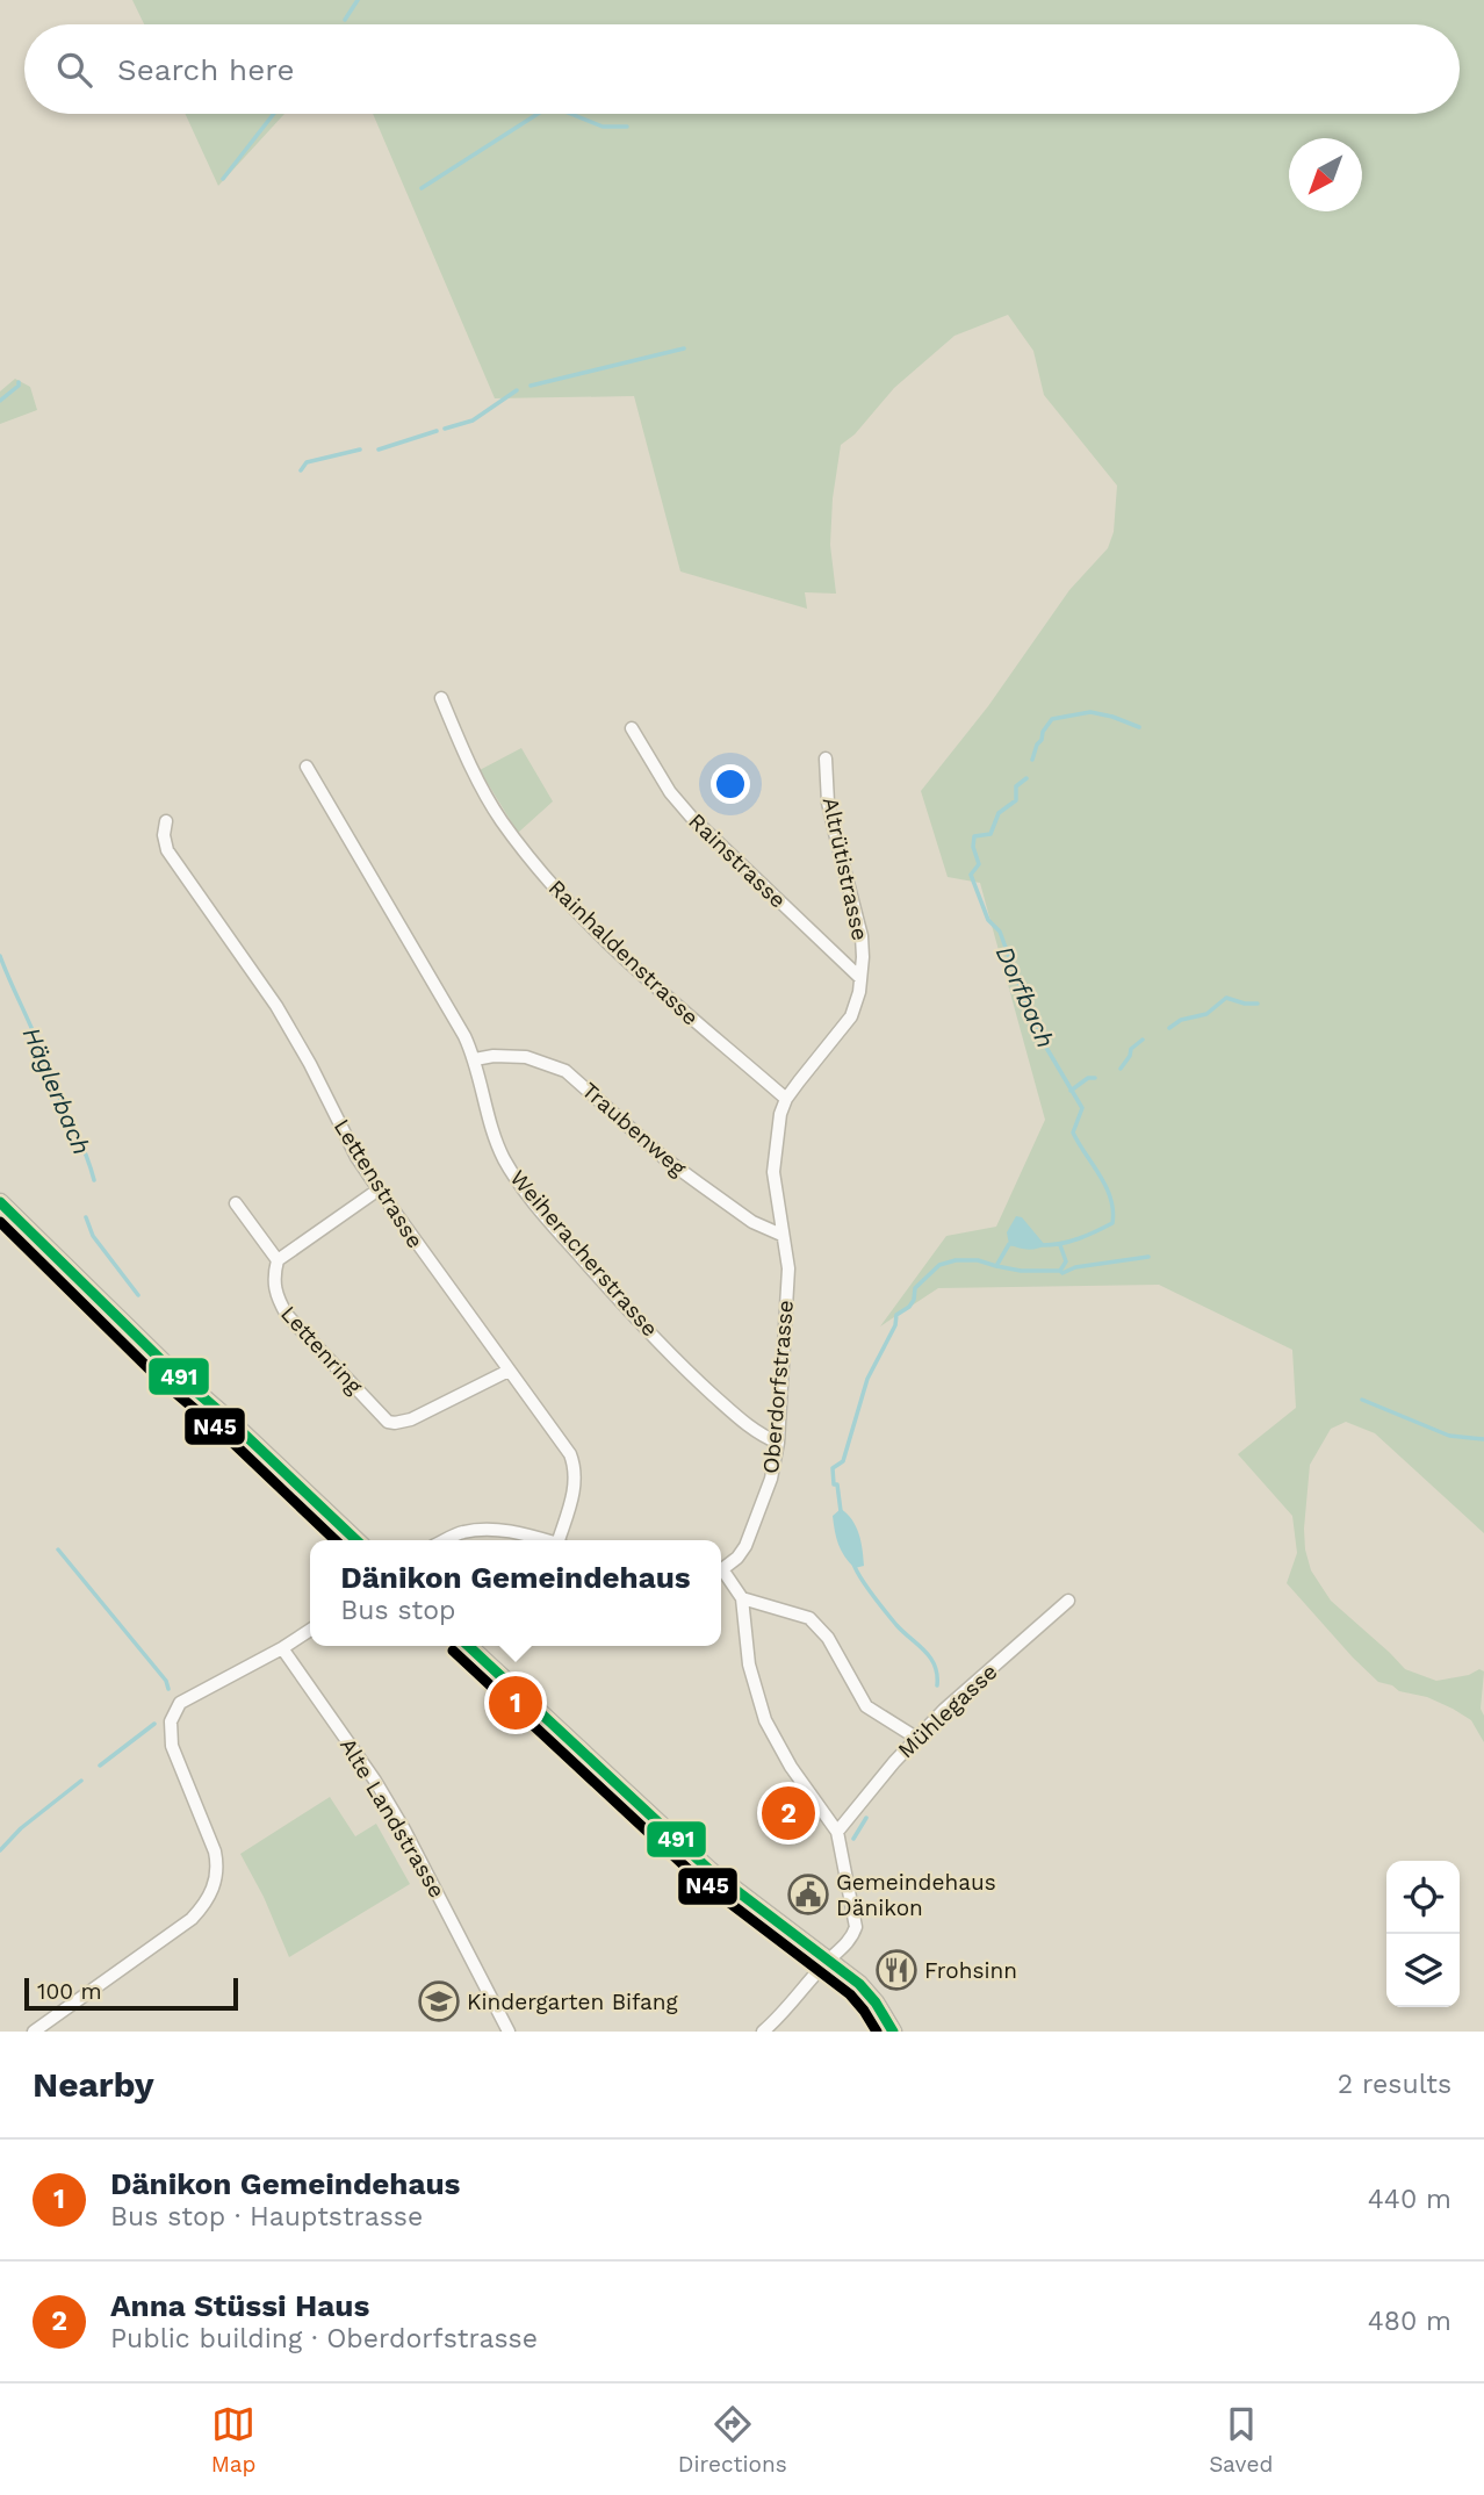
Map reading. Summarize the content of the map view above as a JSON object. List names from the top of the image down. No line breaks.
{"streets":{"street":["Rainstrasse","Altrütistrasse","Rainhaldenstrasse","Traubenweg","Lettenstrasse","Weiheracherstrasse","Lettenring","Oberdorfstrasse","Mühlegasse","Alte Landstrasse"]},"crossings":[["Rainstrasse","Altrütistrasse"],["Rainstrasse","Oberdorfstrasse"],["Altrütistrasse","Oberdorfstrasse"],["Rainhaldenstrasse","Oberdorfstrasse"],["Traubenweg","Weiheracherstrasse"],["Traubenweg","Oberdorfstrasse"],["Lettenstrasse","Lettenring"],["Weiheracherstrasse","Oberdorfstrasse"],["Oberdorfstrasse","Mühlegasse"]],"water":["Dorfbach","Häglerbach"],"places":{"public building":["Gemeindehaus Dänikon"],"restaurant":["Frohsinn"],"school or university":["Kindergarten Bifang"]},"lines":["transit line 491","transit line N45"],"scale_bar":"100 m","north":"bottom left","page":{"search":"Search here","popup":["Dänikon Gemeindehaus","Bus stop"],"pins":["1","2"],"scale":"100 m","heading":["Nearby","2 results"],"list":[{"mark":"1","name":"Dänikon Gemeindehaus","note":"Bus stop · Hauptstrasse","value":"440 m"},{"mark":"2","name":"Anna Stüssi Haus","note":"Public building · Oberdorfstrasse","value":"480 m"}],"nav":["Map","Directions","Saved"]}}
